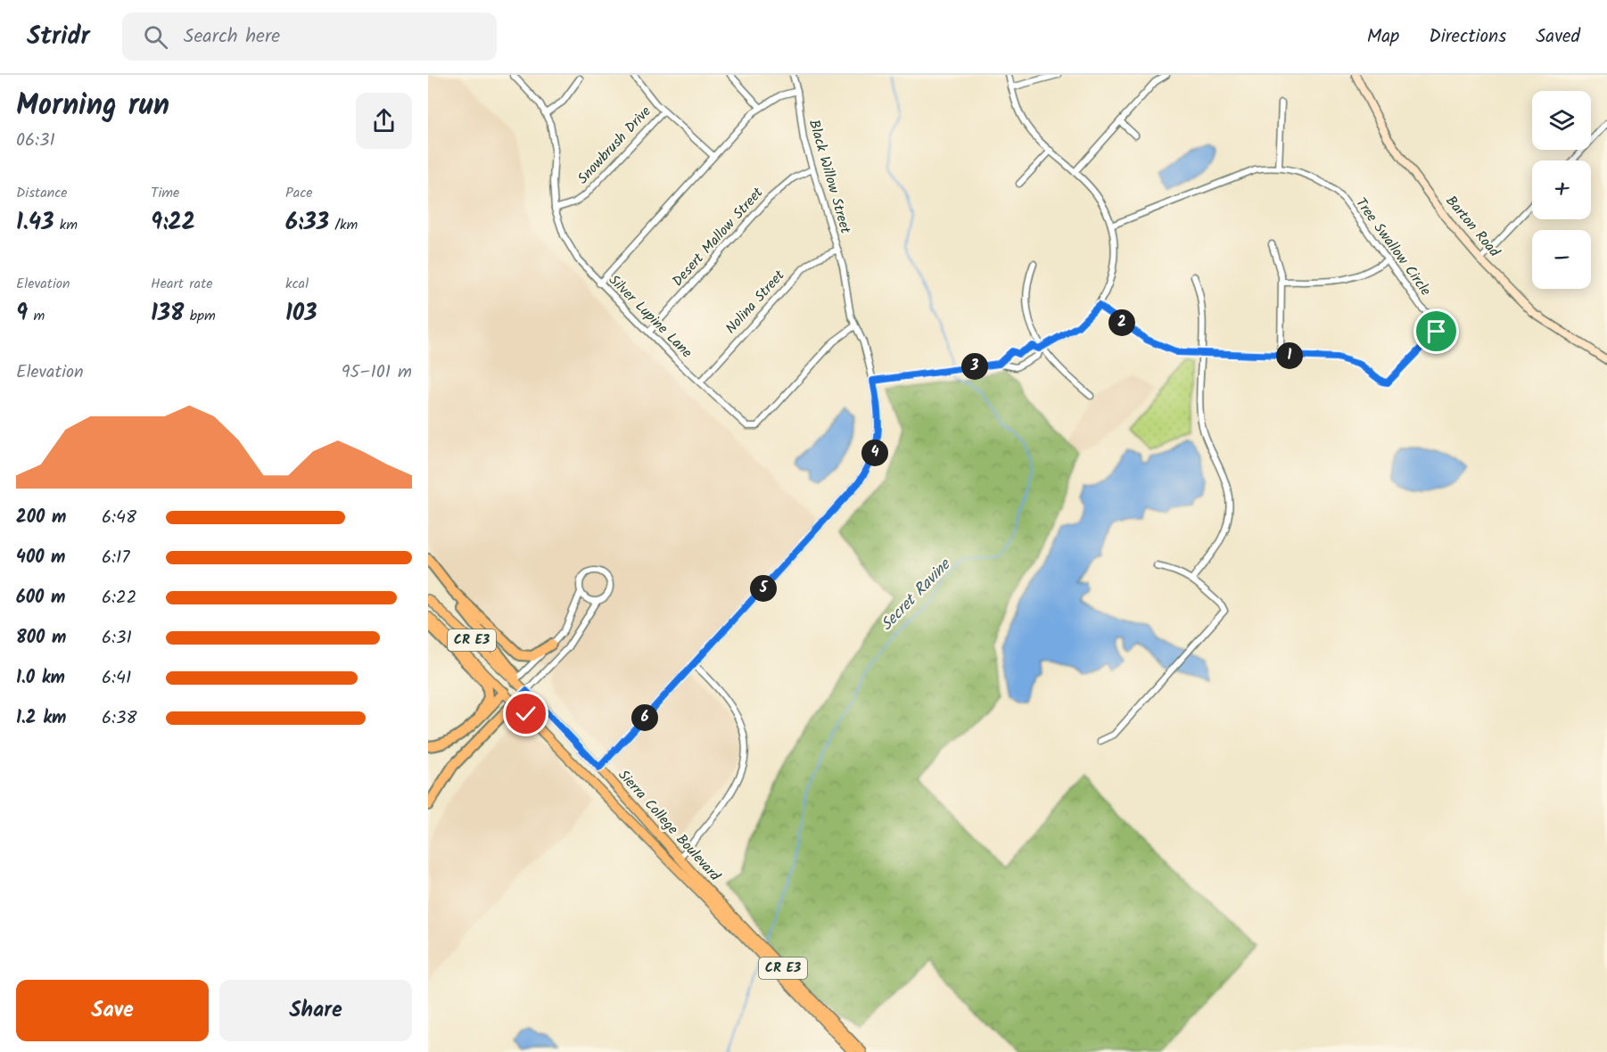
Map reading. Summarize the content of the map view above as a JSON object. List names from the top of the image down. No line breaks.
{"streets":{"main road":["CR E3","Sierra College Boulevard"],"street":["Snowbrush Drive","Black Willow Street","Barton Road","Desert Mallow Street","Tree Swallow Circle","Nolina Street","Silver Lupine Lane"]},"crossings":[["Snowbrush Drive","Silver Lupine Lane"],["Black Willow Street","Desert Mallow Street"],["Black Willow Street","Nolina Street"],["Black Willow Street","Silver Lupine Lane"],["Desert Mallow Street","Silver Lupine Lane"],["Nolina Street","Silver Lupine Lane"]],"water":["Secret Ravine"],"page":{"header":"Stridr","search":"Search here","nav":["Map","Directions","Saved"],"heading":["Morning run","06:31"],"map_buttons":["+","−"],"stats":[["Distance","1.43 km"],["Time","9:22"],["Pace","6:33 /km"],["Elevation","9 m"],["Heart rate","138 bpm"],["kcal","103"]],"pins":["2","1","3","4","5","6"],"chart":["Elevation","95–101 m"],"list":[{"name":"200 m","note":"6:48"},{"name":"400 m","note":"6:17"},{"name":"600 m","note":"6:22"},{"name":"800 m","note":"6:31"},{"name":"1.0 km","note":"6:41"},{"name":"1.2 km","note":"6:38"}],"buttons":["Save","Share"]}}
